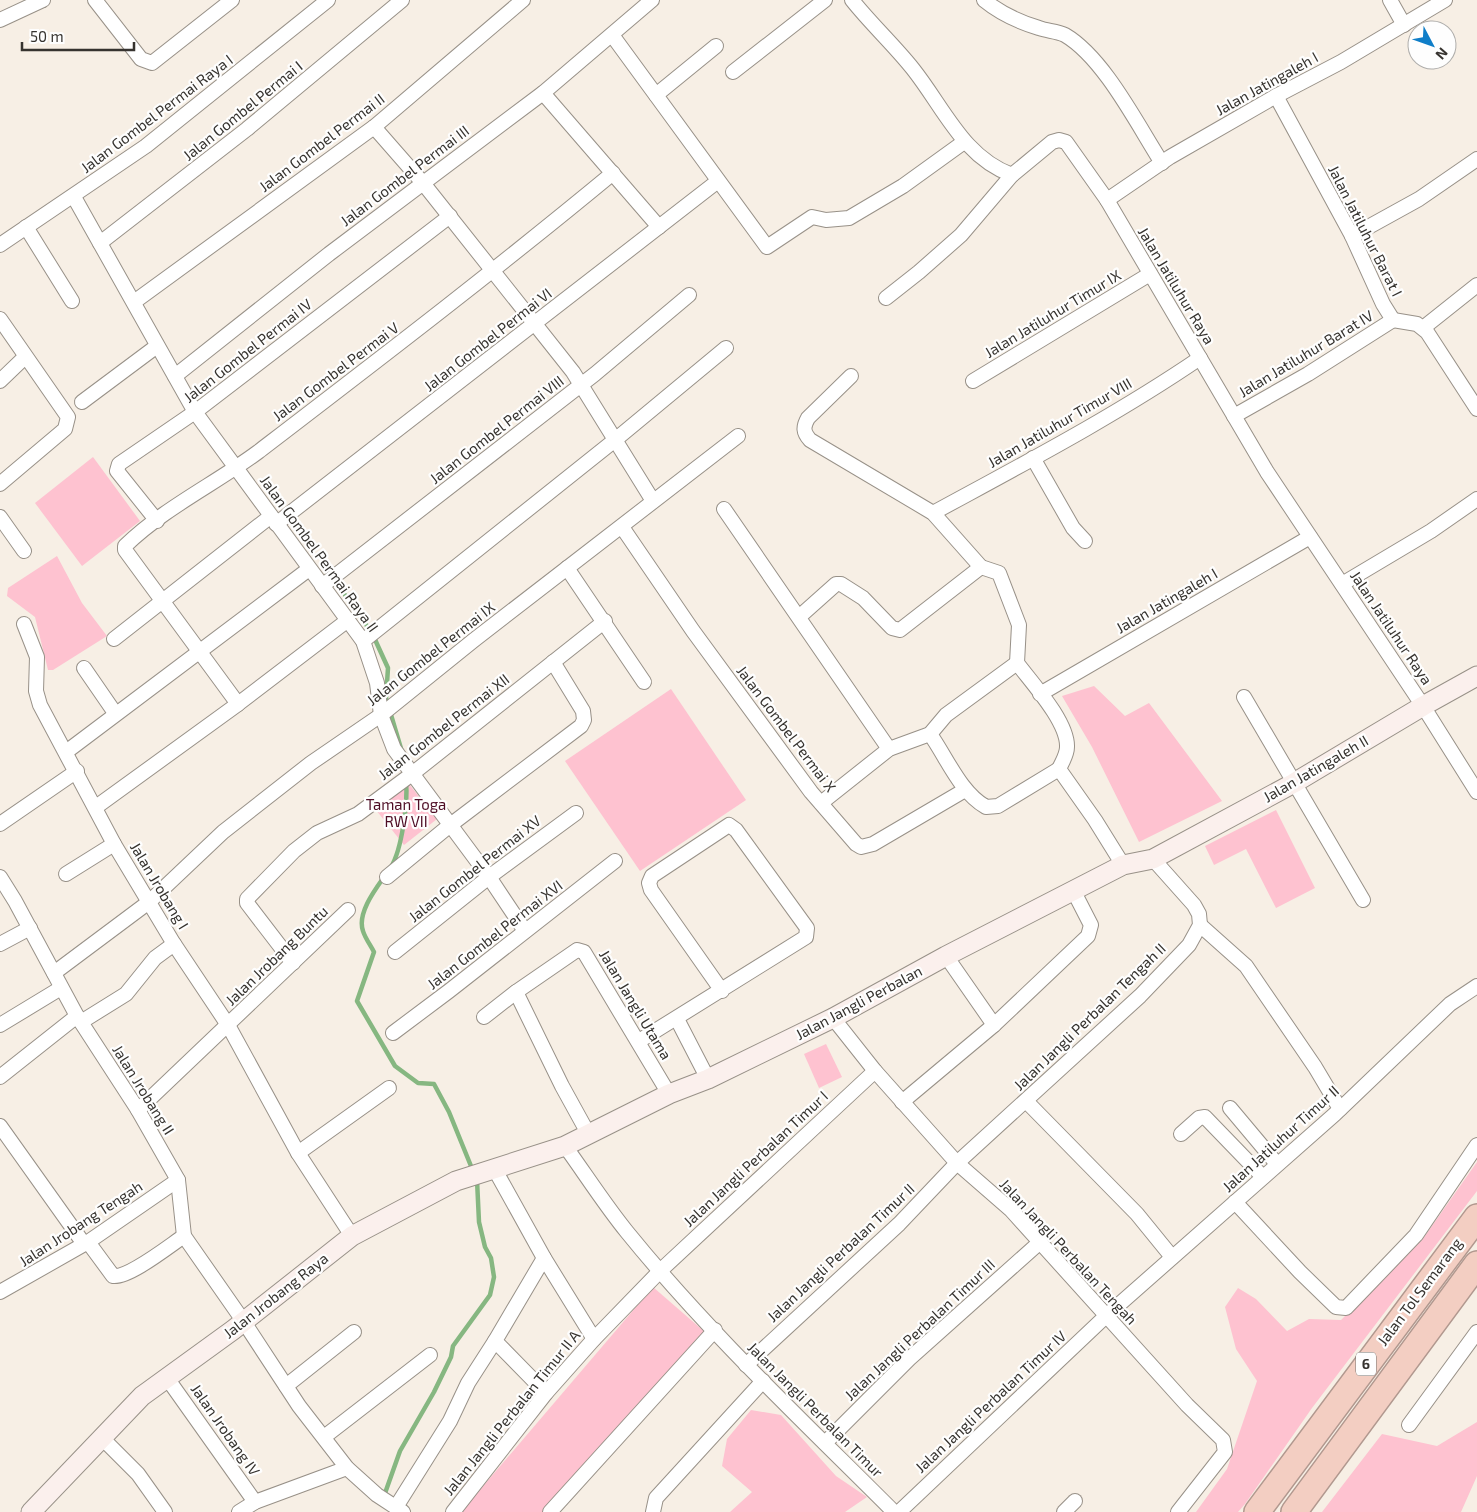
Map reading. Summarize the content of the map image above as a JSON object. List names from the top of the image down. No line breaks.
{"streets":{"highway":["Jalan Tol Semarang","6"],"street":["Jalan Jatingaleh I","Jalan Gombel Permai I","Jalan Gombel Permai Raya I","Jalan Gombel Permai II","Jalan Gombel Permai III","Jalan Jatiluhur Barat I","Jalan Jatiluhur Raya","Jalan Jatiluhur Timur IX","Jalan Gombel Permai VI","Jalan Gombel Permai IV","Jalan Jatiluhur Barat IV","Jalan Gombel Permai V","Jalan Jatiluhur Timur VIII","Jalan Gombel Permai VIII","Jalan Gombel Permai Raya II","Jalan Gombel Permai IX","Jalan Gombel Permai XII","Jalan Gombel Permai X","Jalan Jatingaleh II","Jalan Gombel Permai XV","Jalan Jrobang I","Jalan Gombel Permai XVI","Jalan Jrobang Buntu","Jalan Jangli Perbalan","Jalan Jangli Utama","Jalan Jangli Perbalan Tengah II","Jalan Jrobang II","Jalan Jatiluhur Timur II","Jalan Jangli Perbalan Timur I","Jalan Jrobang Tengah","Jalan Jangli Perbalan Tengah","Jalan Jangli Perbalan Timur II","Jalan Jrobang Raya","Jalan Jangli Perbalan Timur III","Jalan Jangli Perbalan Timur IV","Jalan Jangli Perbalan Timur","Jalan Jangli Perbalan Timur II A","Jalan Jrobang IV"]},"crossings":[["Jalan Jatingaleh I","Jalan Jatiluhur Barat I"],["Jalan Jatingaleh I","Jalan Jatiluhur Raya"],["Jalan Jatingaleh I","Jalan Gombel Permai X"],["Jalan Gombel Permai I","Jalan Gombel Permai Raya II"],["Jalan Gombel Permai Raya I","Jalan Gombel Permai Raya II"],["Jalan Gombel Permai II","Jalan Gombel Permai Raya II"],["Jalan Gombel Permai III","Jalan Gombel Permai Raya II"],["Jalan Jatiluhur Barat I","Jalan Jatiluhur Barat IV"],["Jalan Jatiluhur Raya","Jalan Jatiluhur Timur IX"],["Jalan Jatiluhur Raya","Jalan Jatiluhur Barat IV"],["Jalan Jatiluhur Raya","Jalan Jatiluhur Timur VIII"],["Jalan Jatiluhur Raya","Jalan Jatingaleh II"],["Jalan Gombel Permai VI","Jalan Gombel Permai V"],["Jalan Gombel Permai VI","Jalan Gombel Permai Raya II"],["Jalan Gombel Permai IV","Jalan Gombel Permai V"],["Jalan Gombel Permai IV","Jalan Gombel Permai Raya II"],["Jalan Gombel Permai V","Jalan Gombel Permai Raya II"],["Jalan Gombel Permai VIII","Jalan Gombel Permai Raya II"],["Jalan Gombel Permai Raya II","Jalan Gombel Permai IX"],["Jalan Gombel Permai Raya II","Jalan Gombel Permai XII"],["Jalan Gombel Permai Raya II","Jalan Gombel Permai XV"],["Jalan Gombel Permai Raya II","Jalan Gombel Permai XVI"],["Jalan Gombel Permai IX","Jalan Gombel Permai X"],["Jalan Gombel Permai IX","Jalan Jrobang I"],["Jalan Gombel Permai IX","Jalan Jrobang II"],["Jalan Gombel Permai XII","Jalan Jrobang Buntu"],["Jalan Jatingaleh II","Jalan Jangli Perbalan"],["Jalan Jrobang I","Jalan Jrobang Buntu"],["Jalan Jrobang I","Jalan Jrobang Raya"],["Jalan Jrobang Buntu","Jalan Jrobang II"],["Jalan Jangli Perbalan","Jalan Jangli Utama"],["Jalan Jangli Perbalan","Jalan Jangli Perbalan Tengah"],["Jalan Jangli Perbalan","Jalan Jrobang Raya"],["Jalan Jangli Perbalan","Jalan Jangli Perbalan Timur"],["Jalan Jangli Perbalan Tengah II","Jalan Jangli Perbalan Tengah"],["Jalan Jangli Perbalan Tengah II","Jalan Jangli Perbalan Timur II"],["Jalan Jrobang II","Jalan Jrobang Tengah"],["Jalan Jrobang II","Jalan Jrobang Raya"],["Jalan Jatiluhur Timur II","Jalan Jangli Perbalan Tengah"],["Jalan Jatiluhur Timur II","Jalan Jangli Perbalan Timur IV"],["Jalan Jangli Perbalan Timur I","Jalan Jangli Perbalan Tengah"],["Jalan Jangli Perbalan Timur I","Jalan Jangli Perbalan Timur"],["Jalan Jangli Perbalan Timur I","Jalan Jangli Perbalan Timur II A"],["Jalan Jangli Perbalan Tengah","Jalan Jangli Perbalan Timur II"],["Jalan Jangli Perbalan Tengah","Jalan Jangli Perbalan Timur III"],["Jalan Jangli Perbalan Tengah","Jalan Jangli Perbalan Timur IV"],["Jalan Jangli Perbalan Timur II","Jalan Jangli Perbalan Timur"],["Jalan Jrobang Raya","Jalan Jangli Perbalan Timur"],["Jalan Jrobang Raya","Jalan Jrobang IV"],["Jalan Jangli Perbalan Timur III","Jalan Jangli Perbalan Timur"],["Jalan Jangli Perbalan Timur","Jalan Jangli Perbalan Timur II A"]],"parks":["Taman Toga RW VII"],"scale_bar":"50 m","north":"bottom right"}
